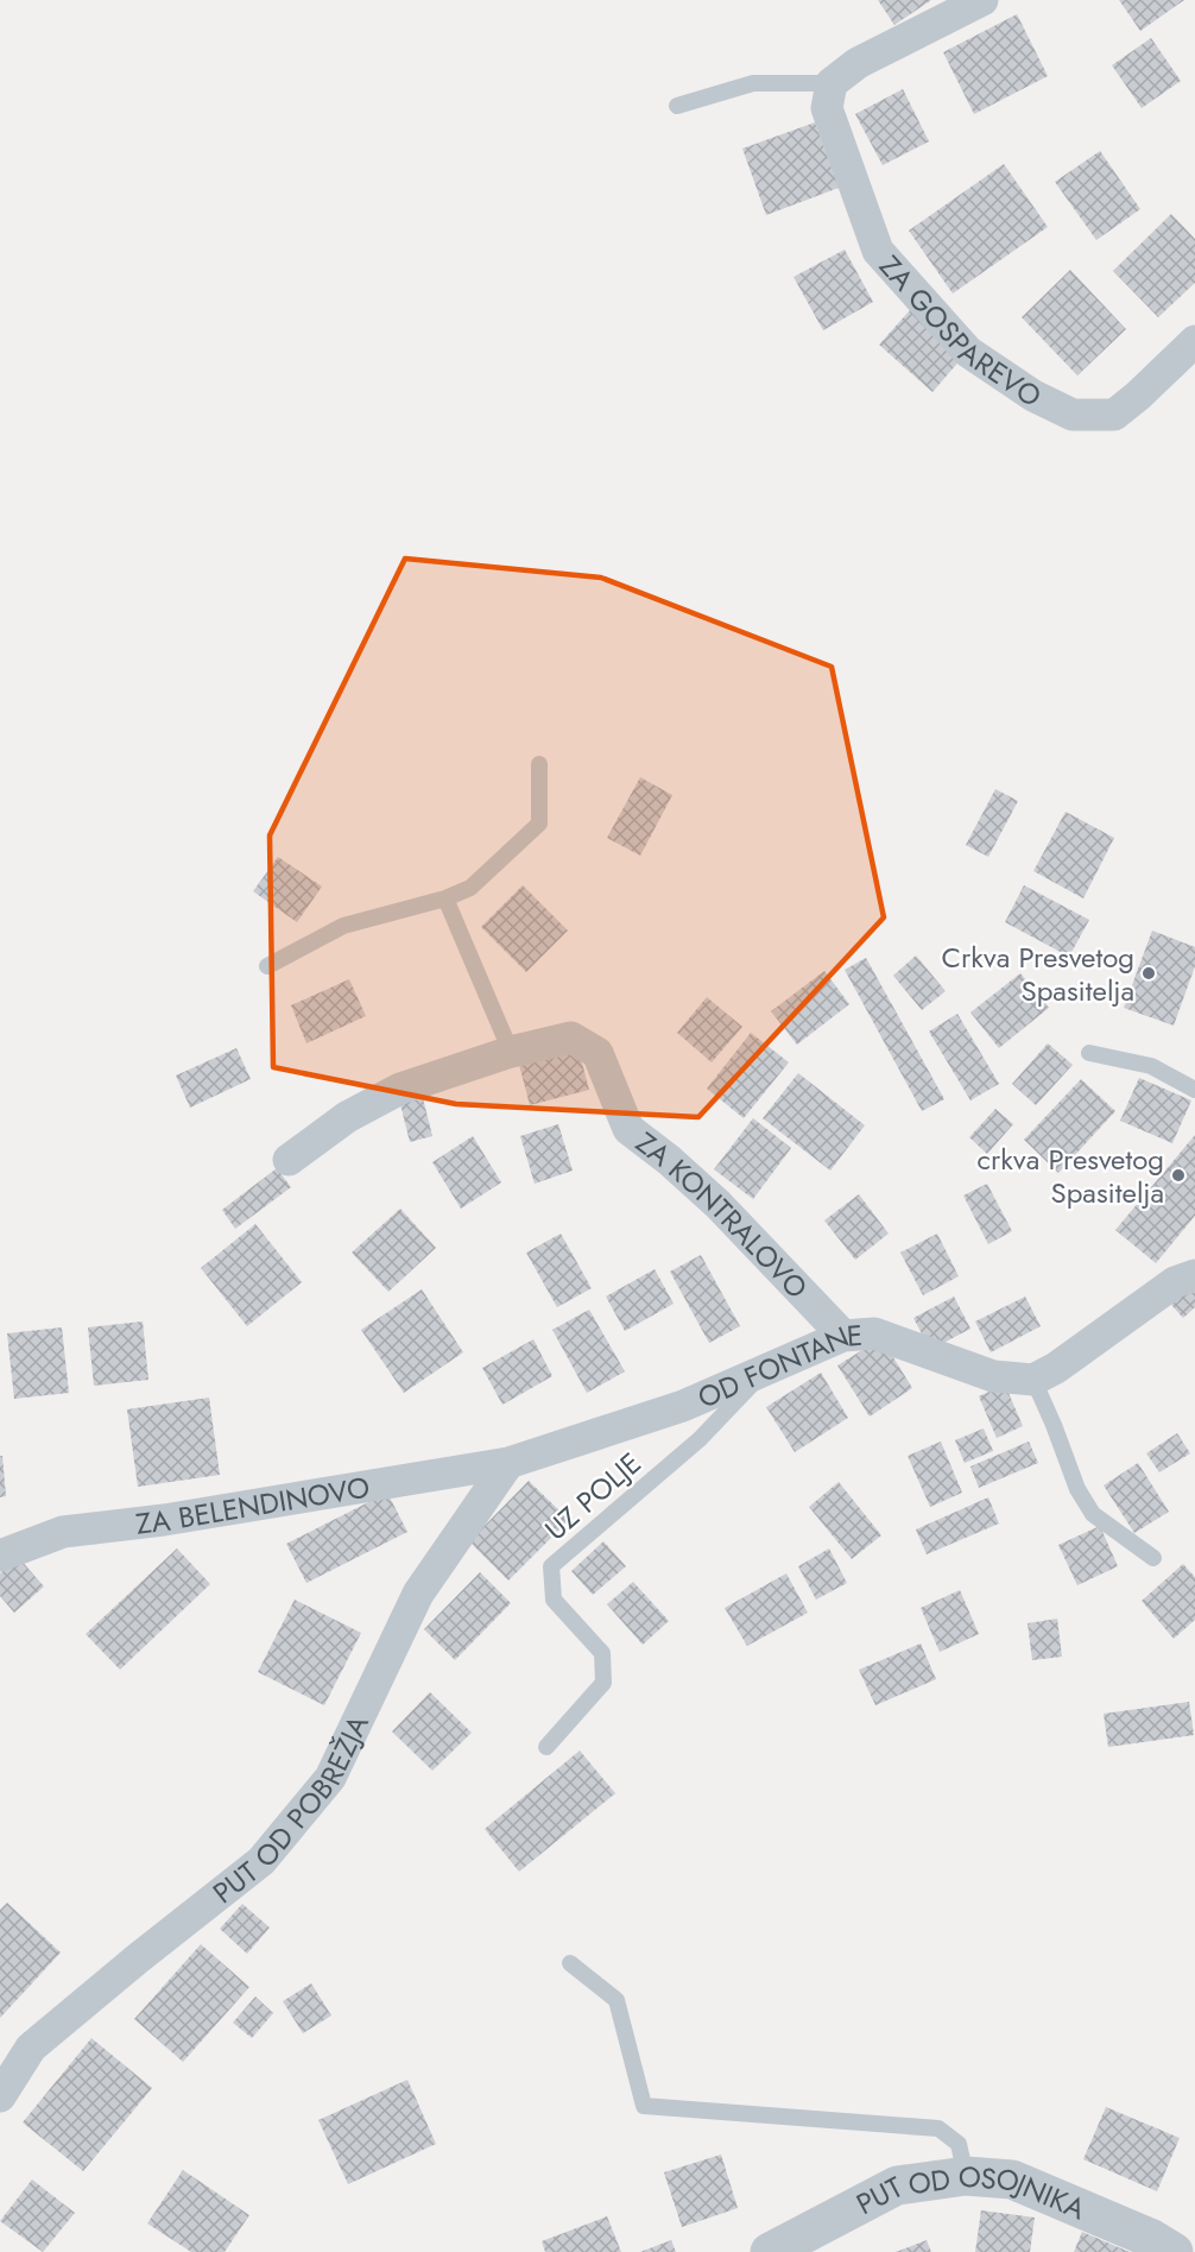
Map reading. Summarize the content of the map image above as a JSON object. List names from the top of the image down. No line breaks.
{"streets":{"street":["ZA GOSPAREVO","ZA KONTRALOVO","OD FONTANE","ZA BELENDINOVO","PUT OD POBREŽJA","PUT OD OSOJNIKA"],"lane":["UZ POLJE"]},"crossings":[["ZA KONTRALOVO","OD FONTANE"],["OD FONTANE","UZ POLJE"],["OD FONTANE","ZA BELENDINOVO"],["OD FONTANE","PUT OD POBREŽJA"],["ZA BELENDINOVO","PUT OD POBREŽJA"]],"places":["Crkva Presvetog Spasitelja","crkva Presvetog Spasitelja"]}
